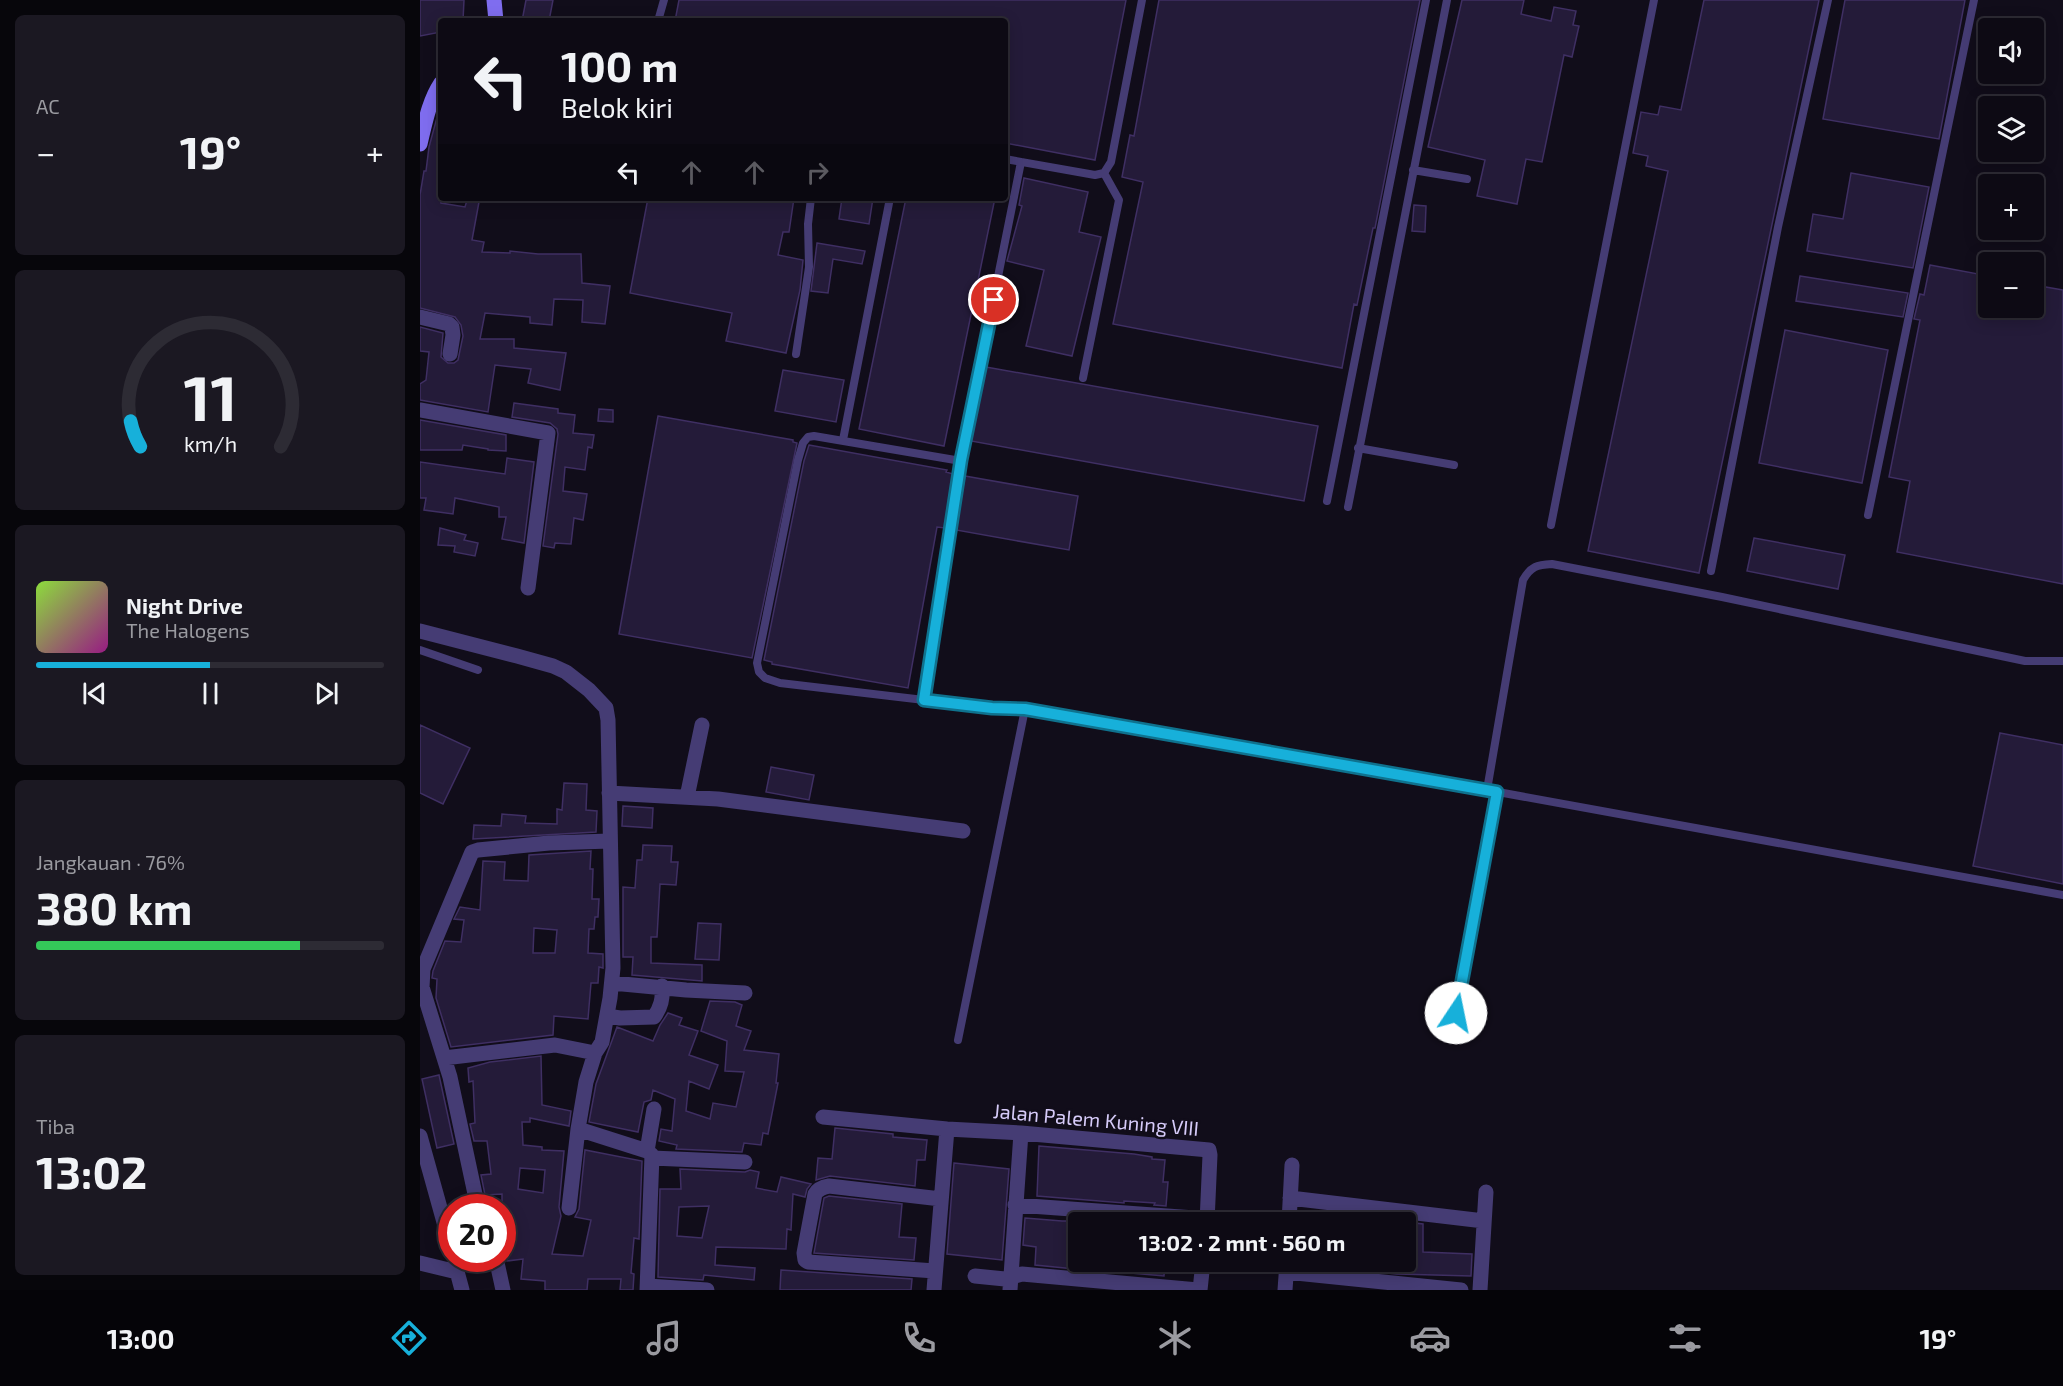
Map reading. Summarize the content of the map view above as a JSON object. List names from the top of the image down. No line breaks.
{"streets":{"street":["Jalan Palem Kuning VIII"]},"page":{"tile":["AC",["Jangkauan · 76%","380 km"],["Tiba","13:02"]],"map_buttons":["+","−"],"turn":["100 m","Belok kiri"],"heat":["−","19°","+"],"song":["Night Drive","The Halogens"],"limit":"20","trip":"13:02 · 2 mnt · 560 m","tabs":["13:00","19°"],"gauge":["11","km/h"]}}
